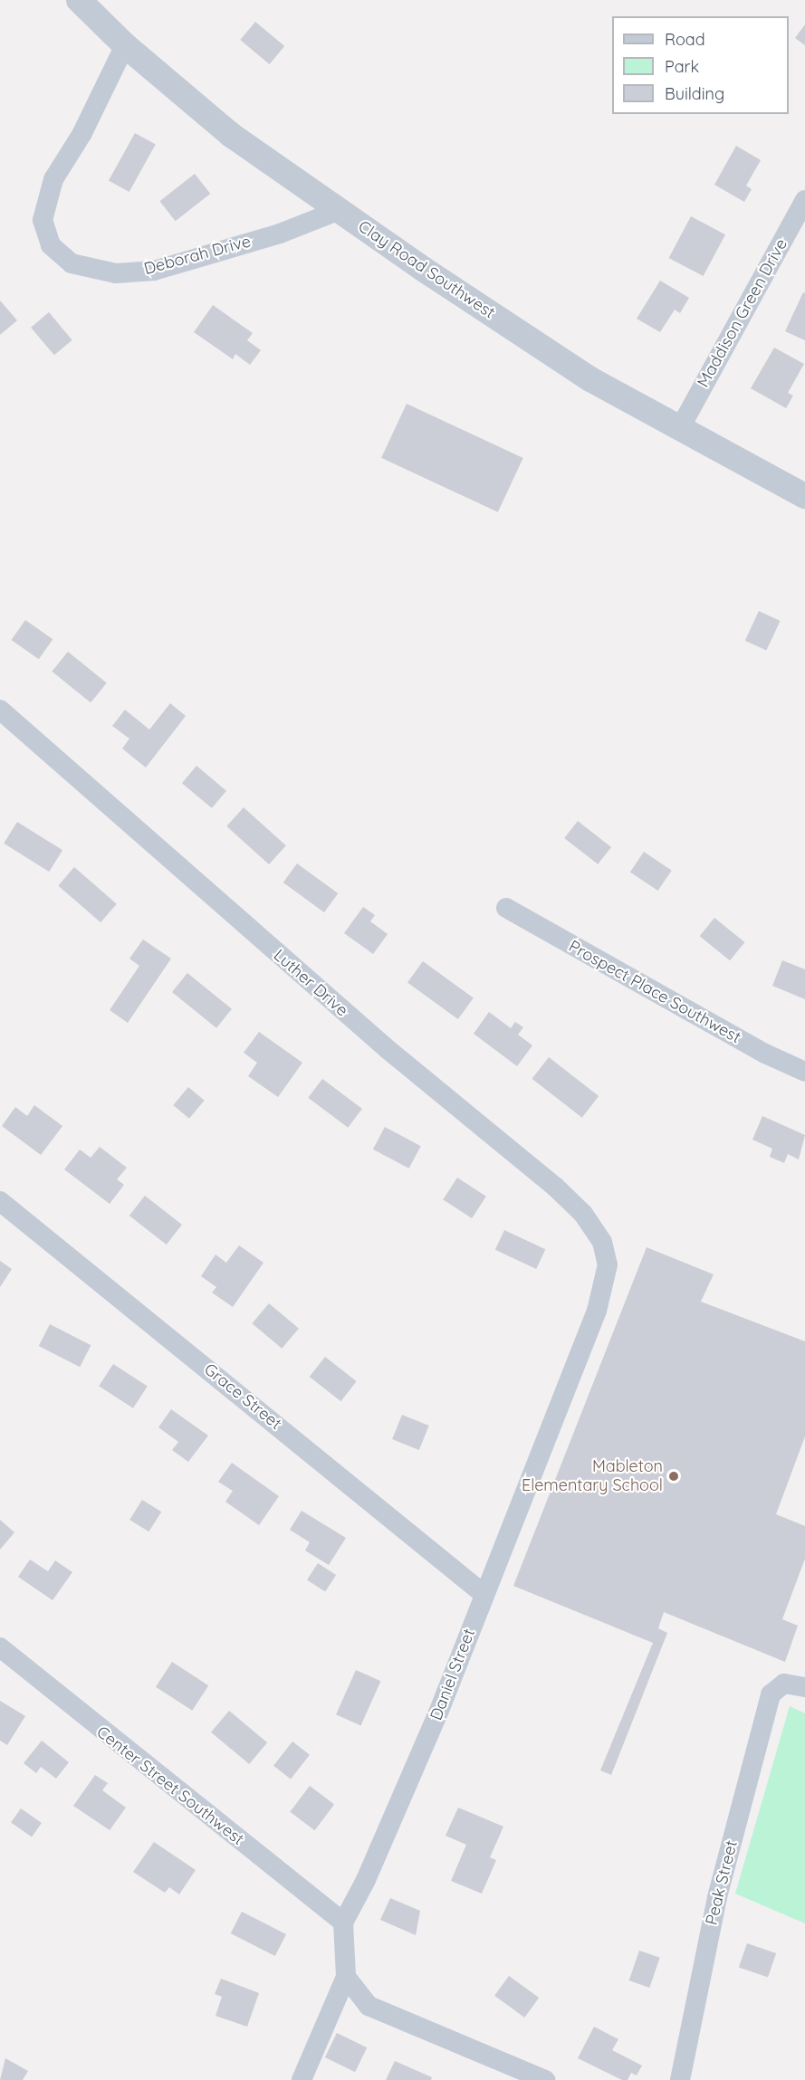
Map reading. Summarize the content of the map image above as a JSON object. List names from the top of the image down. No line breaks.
{"streets":{"street":["Deborah Drive","Clay Road Southwest","Maddison Green Drive","Luther Drive","Prospect Place Southwest","Grace Street","Daniel Street","Center Street Southwest","Peak Street"]},"crossings":[["Deborah Drive","Clay Road Southwest"],["Clay Road Southwest","Maddison Green Drive"],["Luther Drive","Daniel Street"],["Grace Street","Daniel Street"],["Daniel Street","Center Street Southwest"]],"places":["Mableton Elementary School"],"legend":["Road","Park","Building"]}
